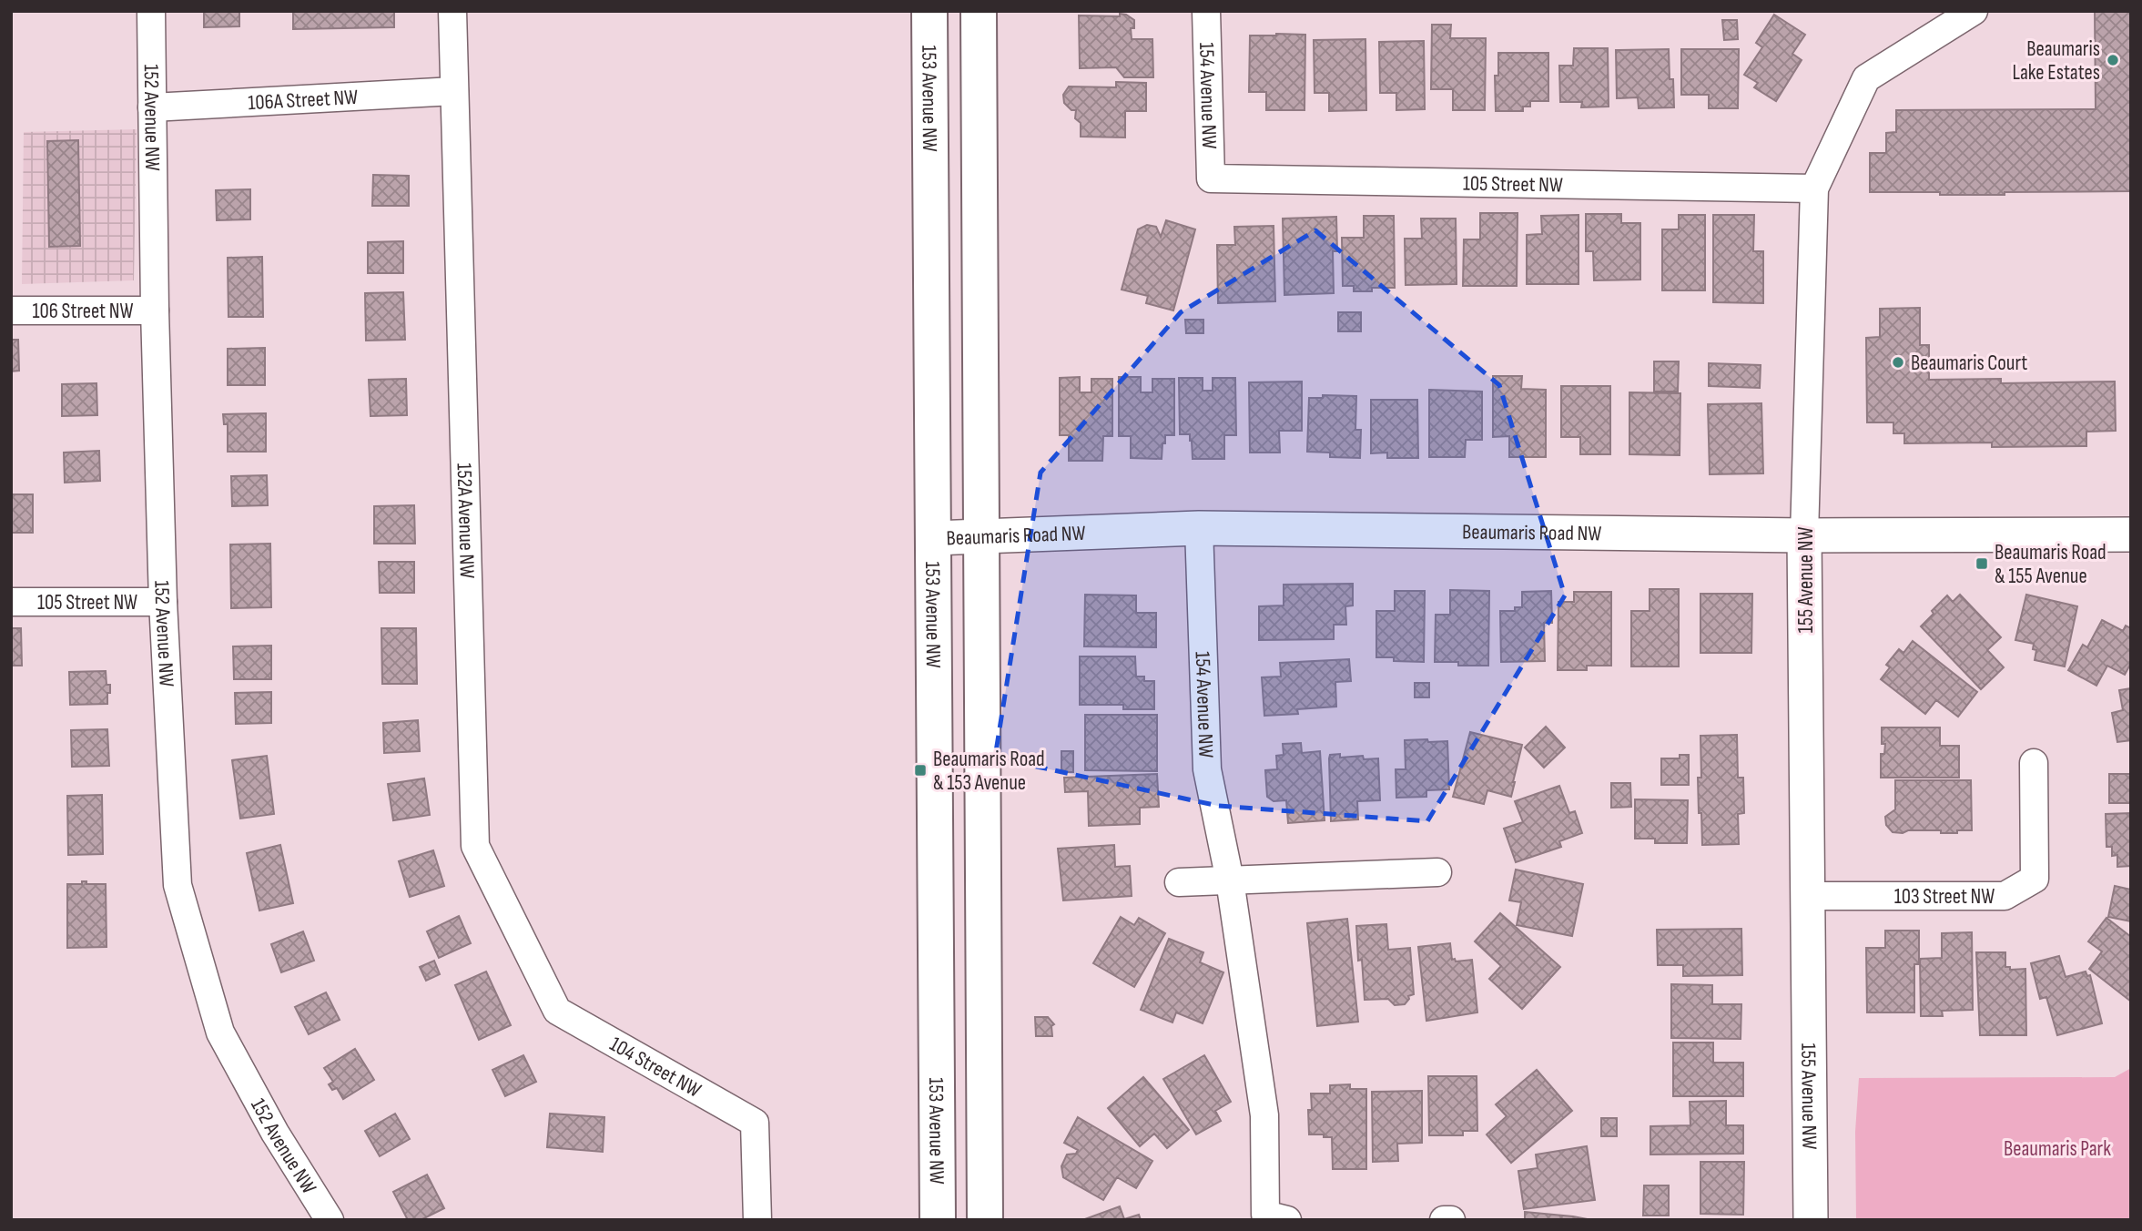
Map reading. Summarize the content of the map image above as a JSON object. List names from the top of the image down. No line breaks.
{"streets":{"main road":["153 Avenue NW"],"street":["154 Avenue NW","106A Street NW","152 Avenue NW","105 Street NW","106 Street NW","152A Avenue NW","Beaumaris Road NW","155 Avenue NW","103 Street NW","104 Street NW"]},"crossings":[["154 Avenue NW","105 Street NW"],["154 Avenue NW","Beaumaris Road NW"],["106A Street NW","152 Avenue NW"],["106A Street NW","152A Avenue NW"],["153 Avenue NW","Beaumaris Road NW"],["152 Avenue NW","105 Street NW"],["152 Avenue NW","106 Street NW"],["105 Street NW","155 Avenue NW"],["152A Avenue NW","104 Street NW"],["Beaumaris Road NW","155 Avenue NW"],["155 Avenue NW","103 Street NW"]],"parks":["Beaumaris Park"],"places":{"other":["Beaumaris Lake Estates","Beaumaris Court"],"transit":["Beaumaris Road & 155 Avenue","Beaumaris Road & 153 Avenue"]}}
